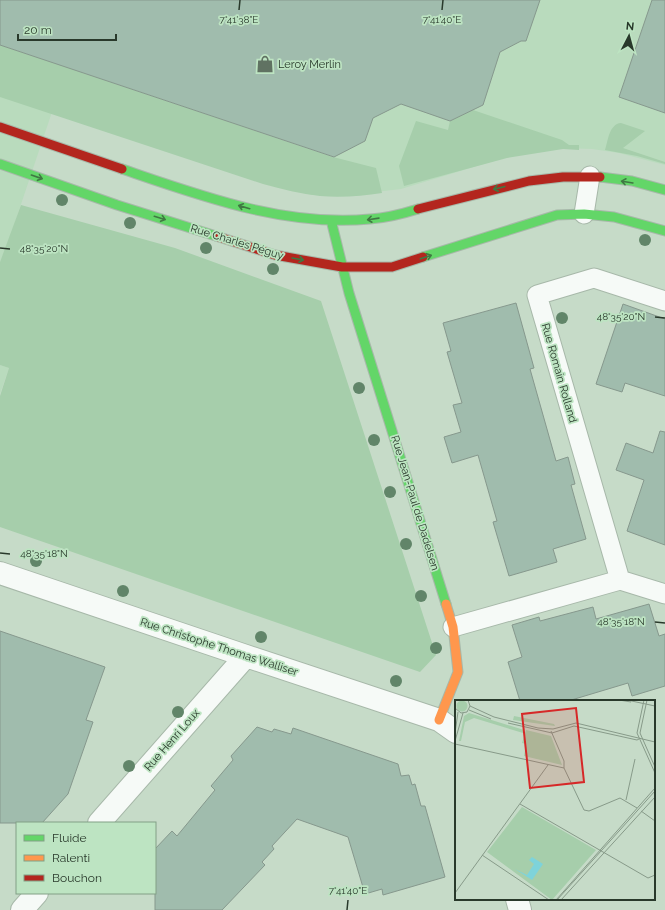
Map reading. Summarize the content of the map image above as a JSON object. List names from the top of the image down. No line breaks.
{"streets":{"street":["Rue Charles Péguy","Rue Jean-Paul de Dadelsen","Rue Christophe Thomas Walliser","Rue Henri Loux"],"lane":["Rue Romain Rolland"]},"crossings":[["Rue Charles Péguy","Rue Jean-Paul de Dadelsen"],["Rue Jean-Paul de Dadelsen","Rue Christophe Thomas Walliser"],["Rue Christophe Thomas Walliser","Rue Henri Loux"]],"places":{"shop":["Leroy Merlin"]},"legend":["Fluide","Ralenti","Bouchon"],"scale_bar":"20 m","north":"top","coordinates":["7°41'38\"E","7°41'40\"E","48°35'20\"N","48°35'18\"N"]}
